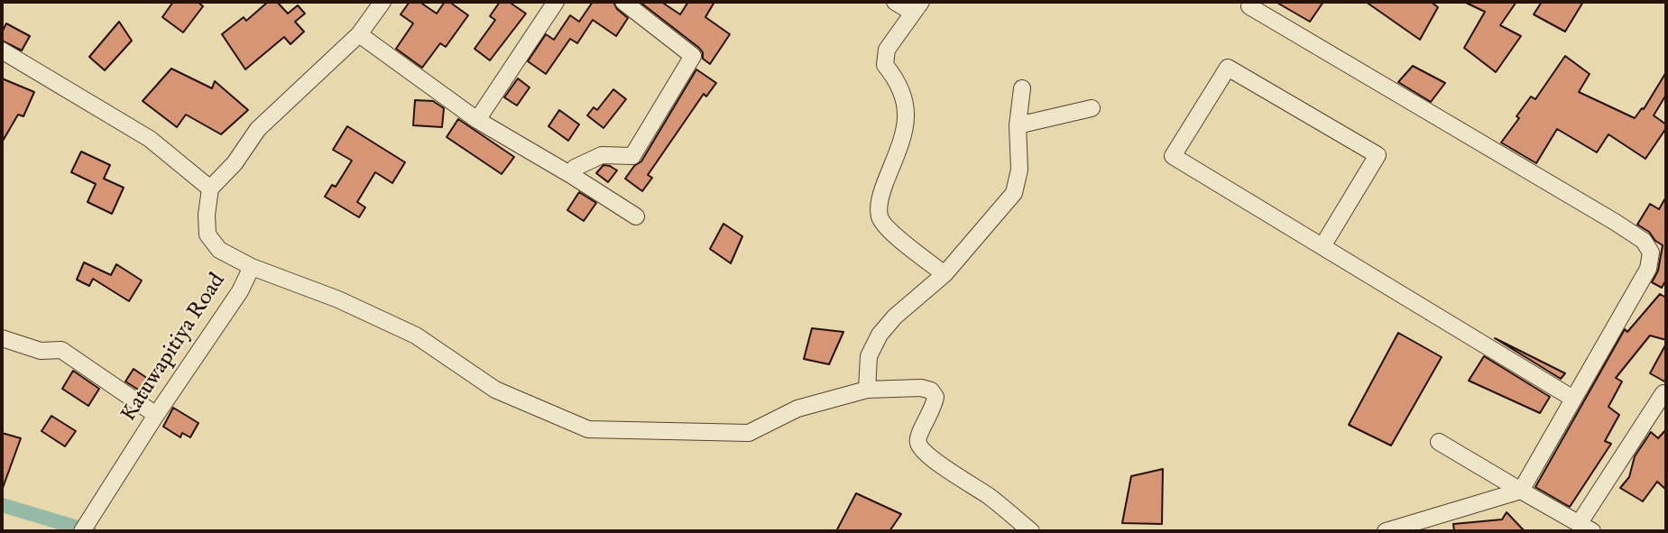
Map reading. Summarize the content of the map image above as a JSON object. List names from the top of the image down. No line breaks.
{"streets":{"street":["Katuwapitiya Road"]}}
